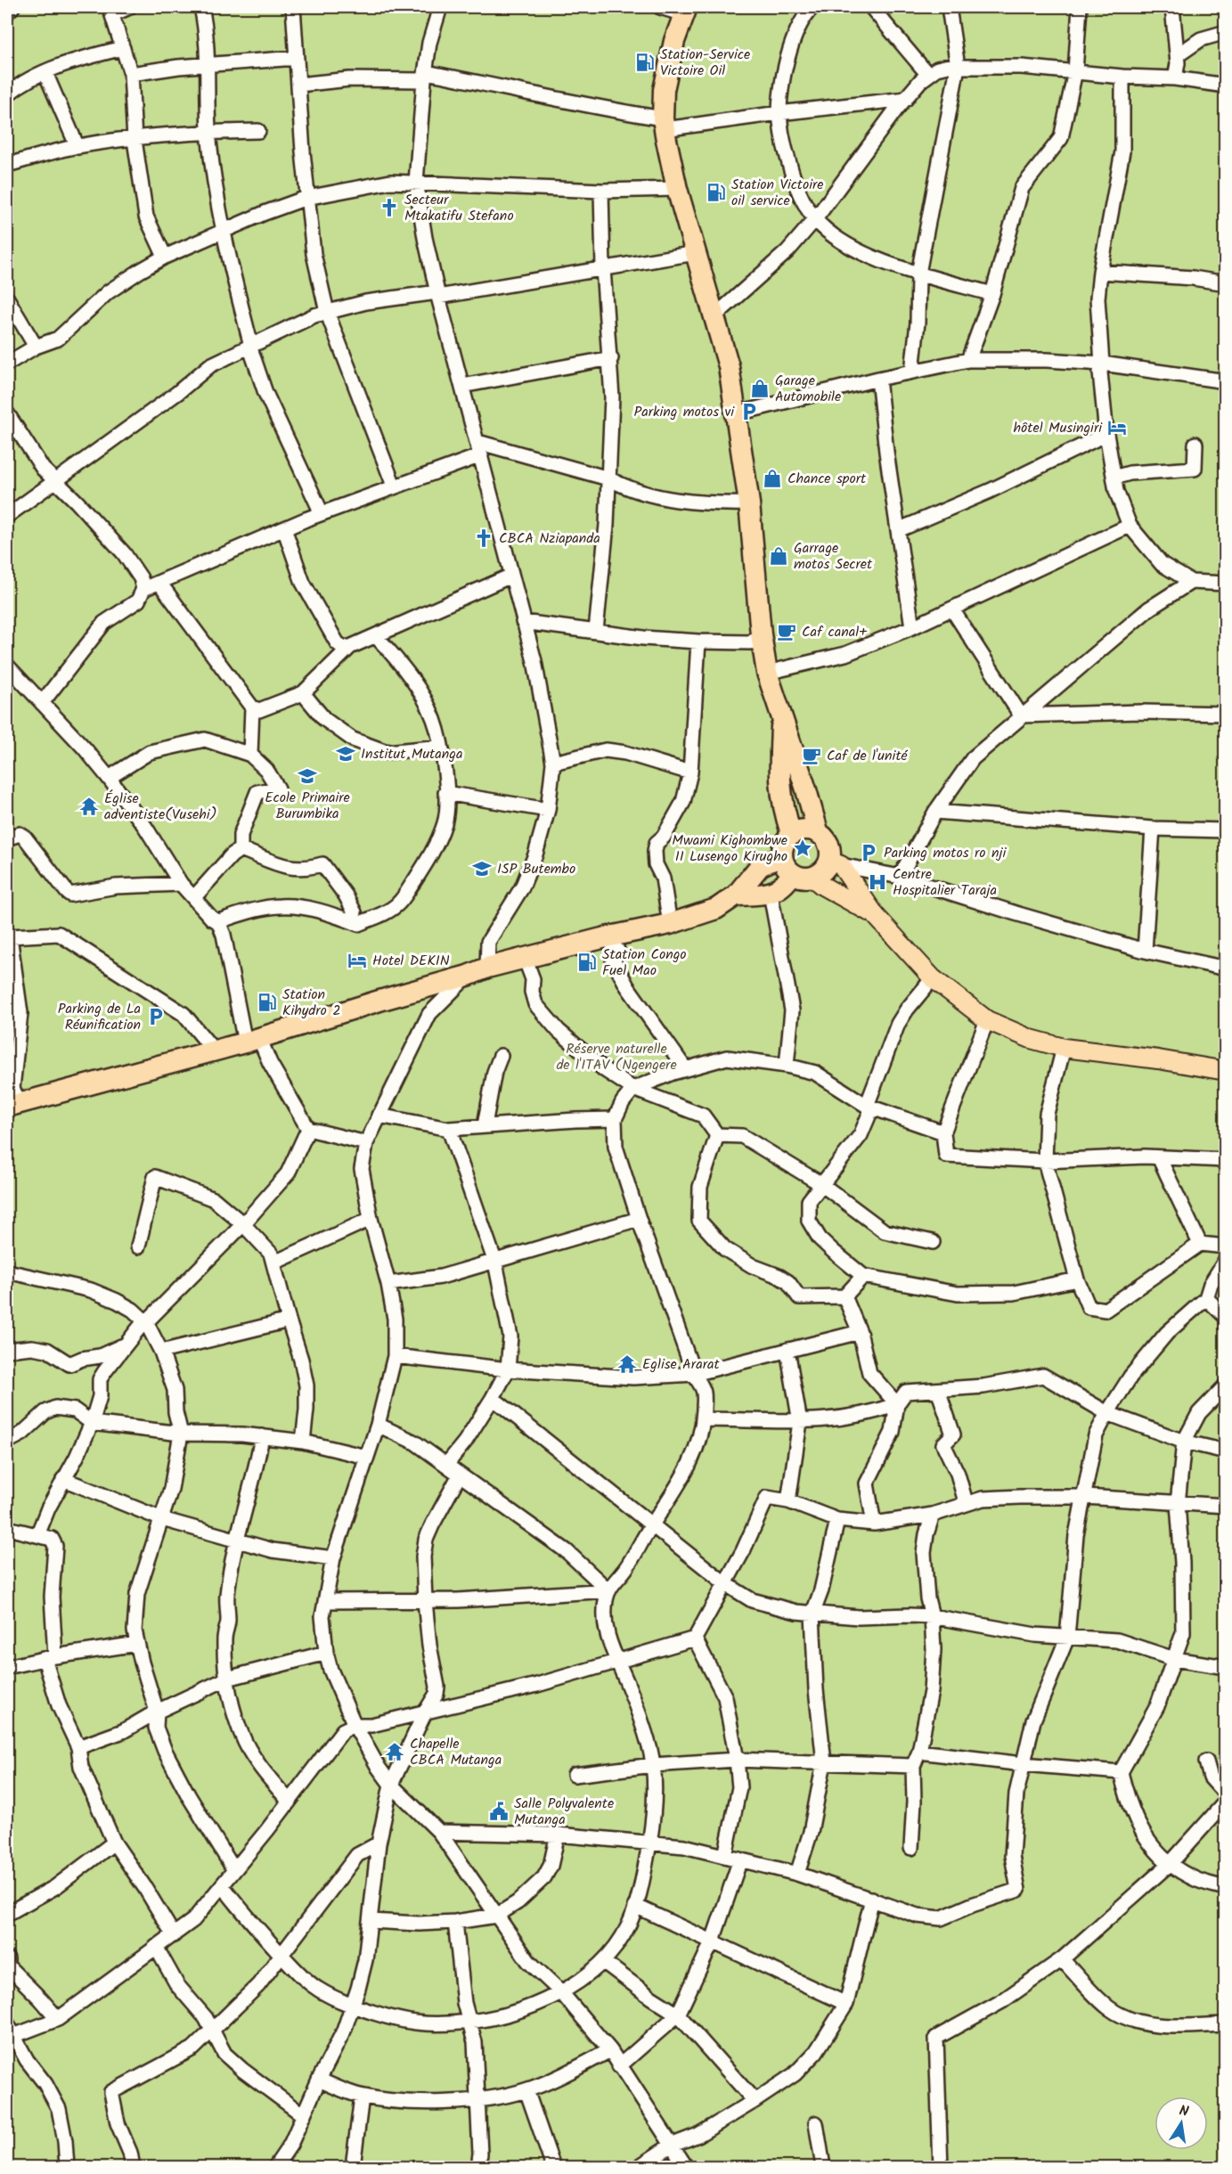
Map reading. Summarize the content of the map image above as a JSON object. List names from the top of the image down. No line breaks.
{"parks":["Réserve naturelle de l'ITAV (Ngengere"],"places":{"fuel station":["Station-Service Victoire Oil","Station Victoire oil service","Station Congo Fuel Mao","Station Kihydro 2"],"church":["Secteur Mtakatifu Stefano","CBCA Nziapanda"],"shop":["Garage Automobile","Chance sport","Garrage motos Secret"],"parking":["Parking motos vi","Parking motos ro nji","Parking de La Réunification"],"hotel":["hôtel Musingiri","Hotel DEKIN"],"cafe":["Caf canal+","Caf de l'unité"],"school or university":["Institut Mutanga","Ecole Primaire Burumbika","ISP Butembo"],"temple":["Église adventiste(Vusehi)","Eglise Ararat","Chapelle CBCA Mutanga"],"place":["Mwami Kighombwe II Lusengo Kirugho"],"hospital":["Centre Hospitalier Taraja"],"public building":["Salle Polyvalente Mutanga"]},"north":"top"}
